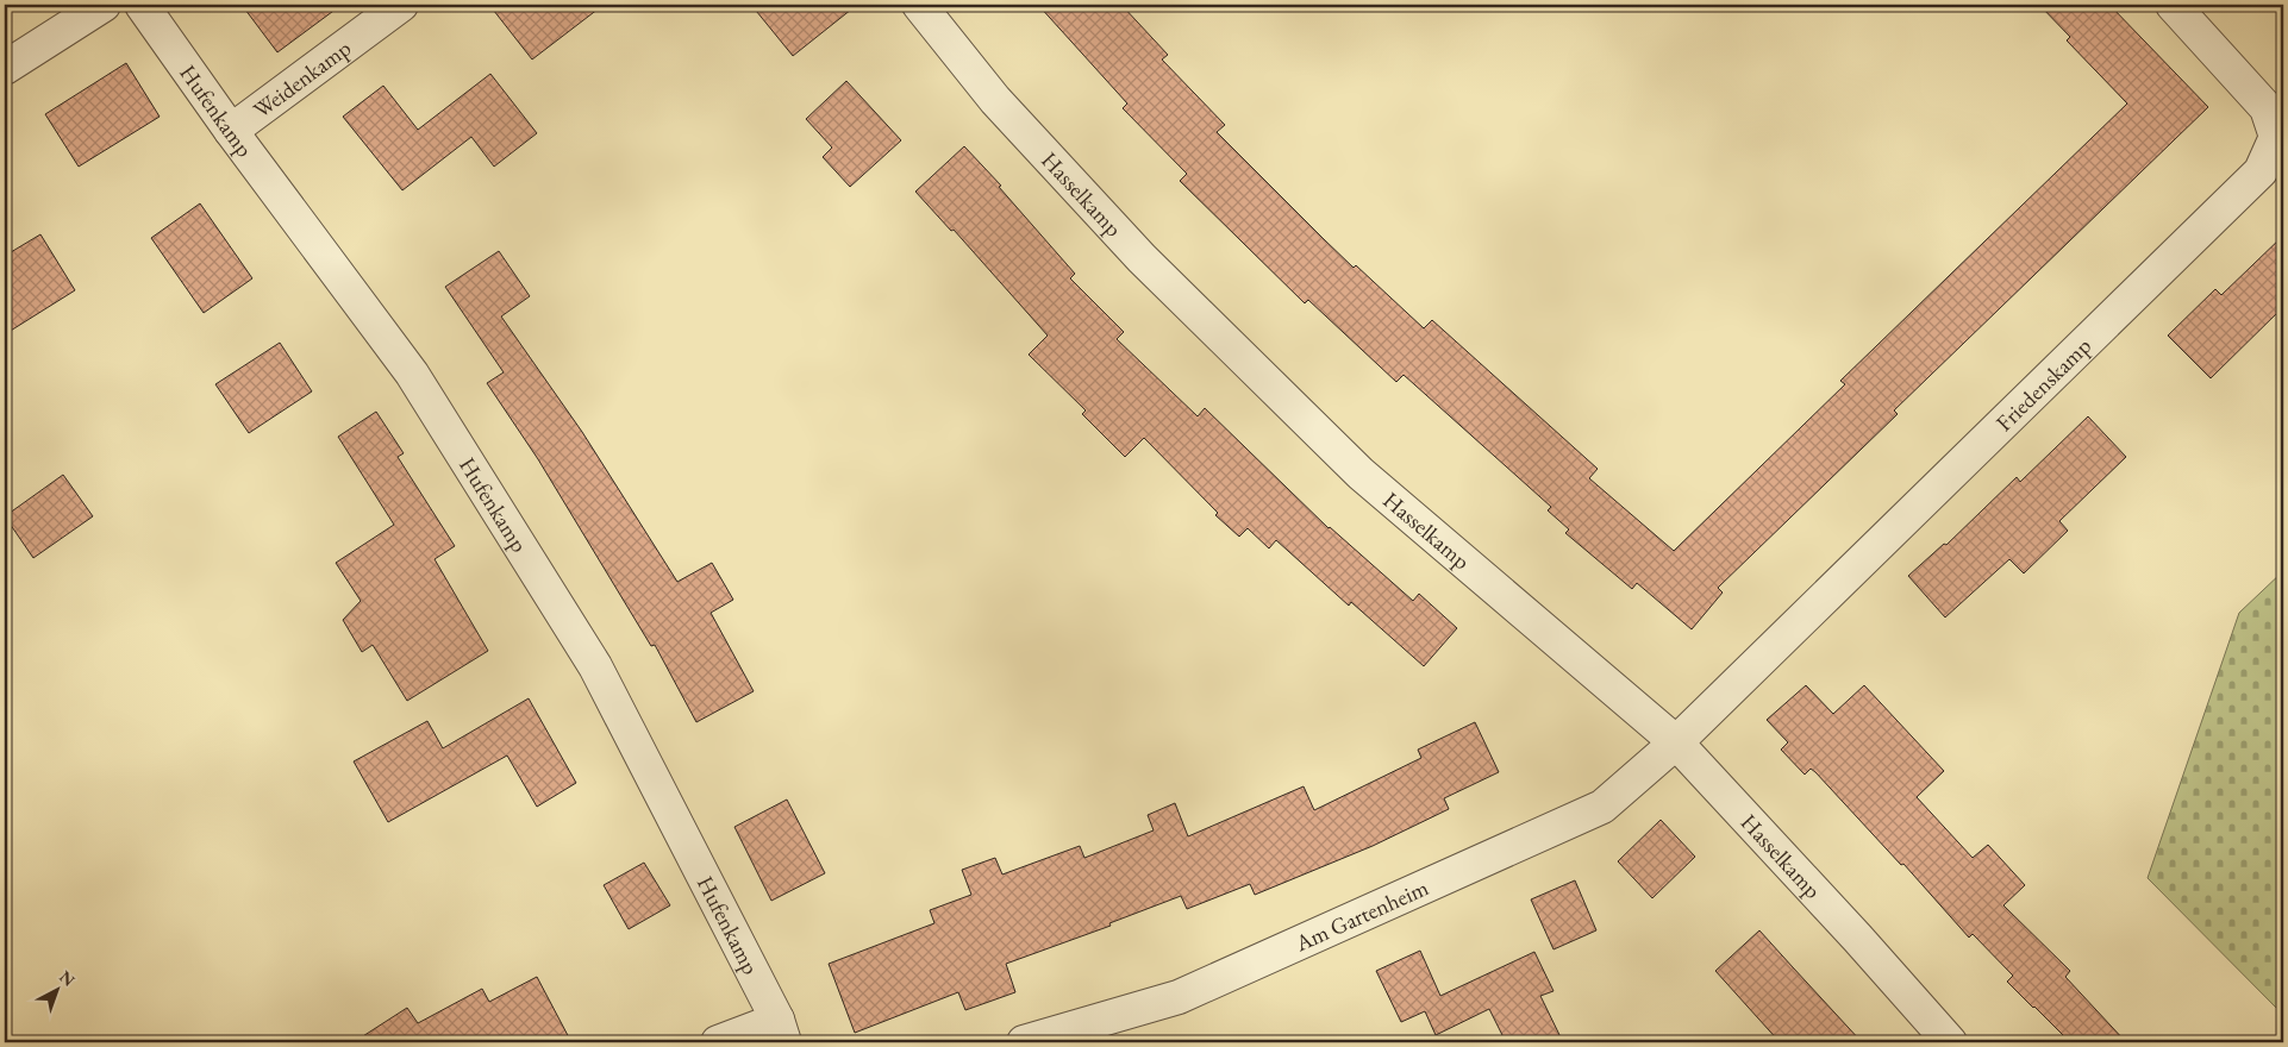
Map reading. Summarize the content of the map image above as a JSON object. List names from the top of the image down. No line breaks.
{"streets":{"street":["Weidenkamp","Hufenkamp","Hasselkamp","Friedenskamp","Am Gartenheim"]},"crossings":[["Weidenkamp","Hufenkamp"],["Hasselkamp","Friedenskamp"],["Hasselkamp","Am Gartenheim"],["Friedenskamp","Am Gartenheim"]],"north":"top right"}
